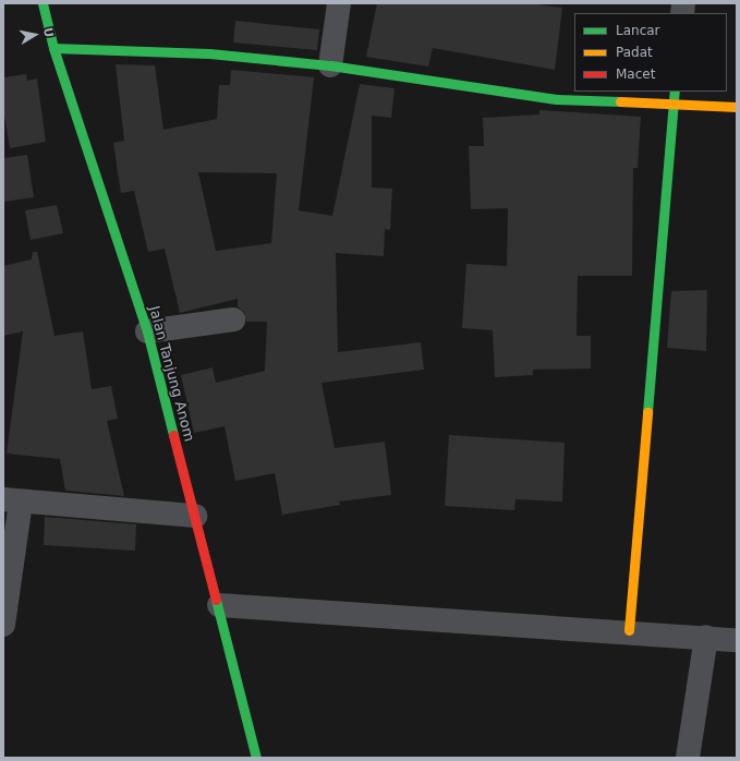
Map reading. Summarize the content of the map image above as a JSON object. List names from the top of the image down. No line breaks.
{"streets":{"street":["Jalan Tanjung Anom"]},"legend":["Lancar","Padat","Macet"],"north":"right"}
